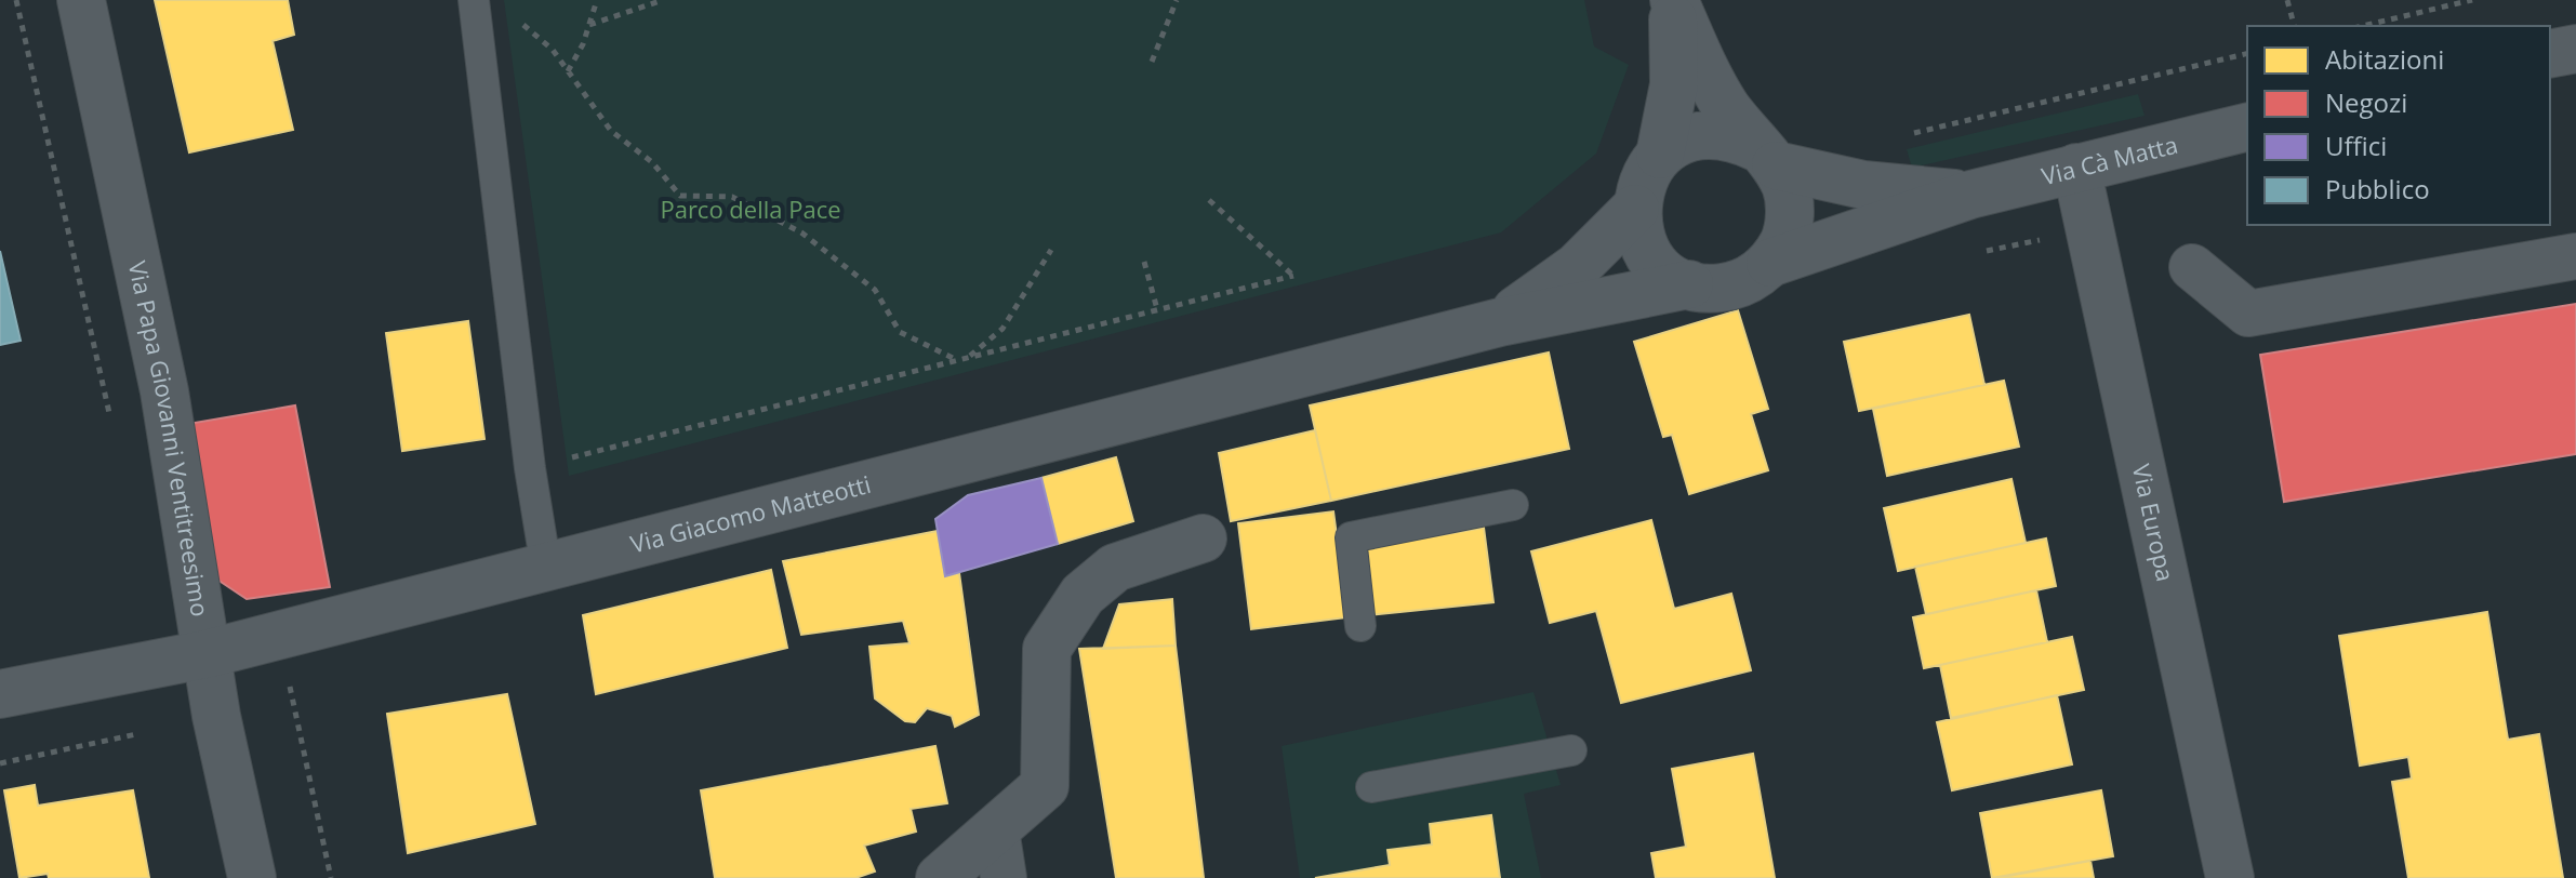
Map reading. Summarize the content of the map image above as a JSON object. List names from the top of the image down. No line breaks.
{"streets":{"street":["Via Cà Matta","Via Papa Giovanni Ventitreesimo","Via Giacomo Matteotti","Via Europa"]},"crossings":[["Via Cà Matta","Via Giacomo Matteotti"],["Via Cà Matta","Via Europa"],["Via Papa Giovanni Ventitreesimo","Via Giacomo Matteotti"]],"parks":["Parco della Pace"],"legend":["Abitazioni","Negozi","Uffici","Pubblico"]}
